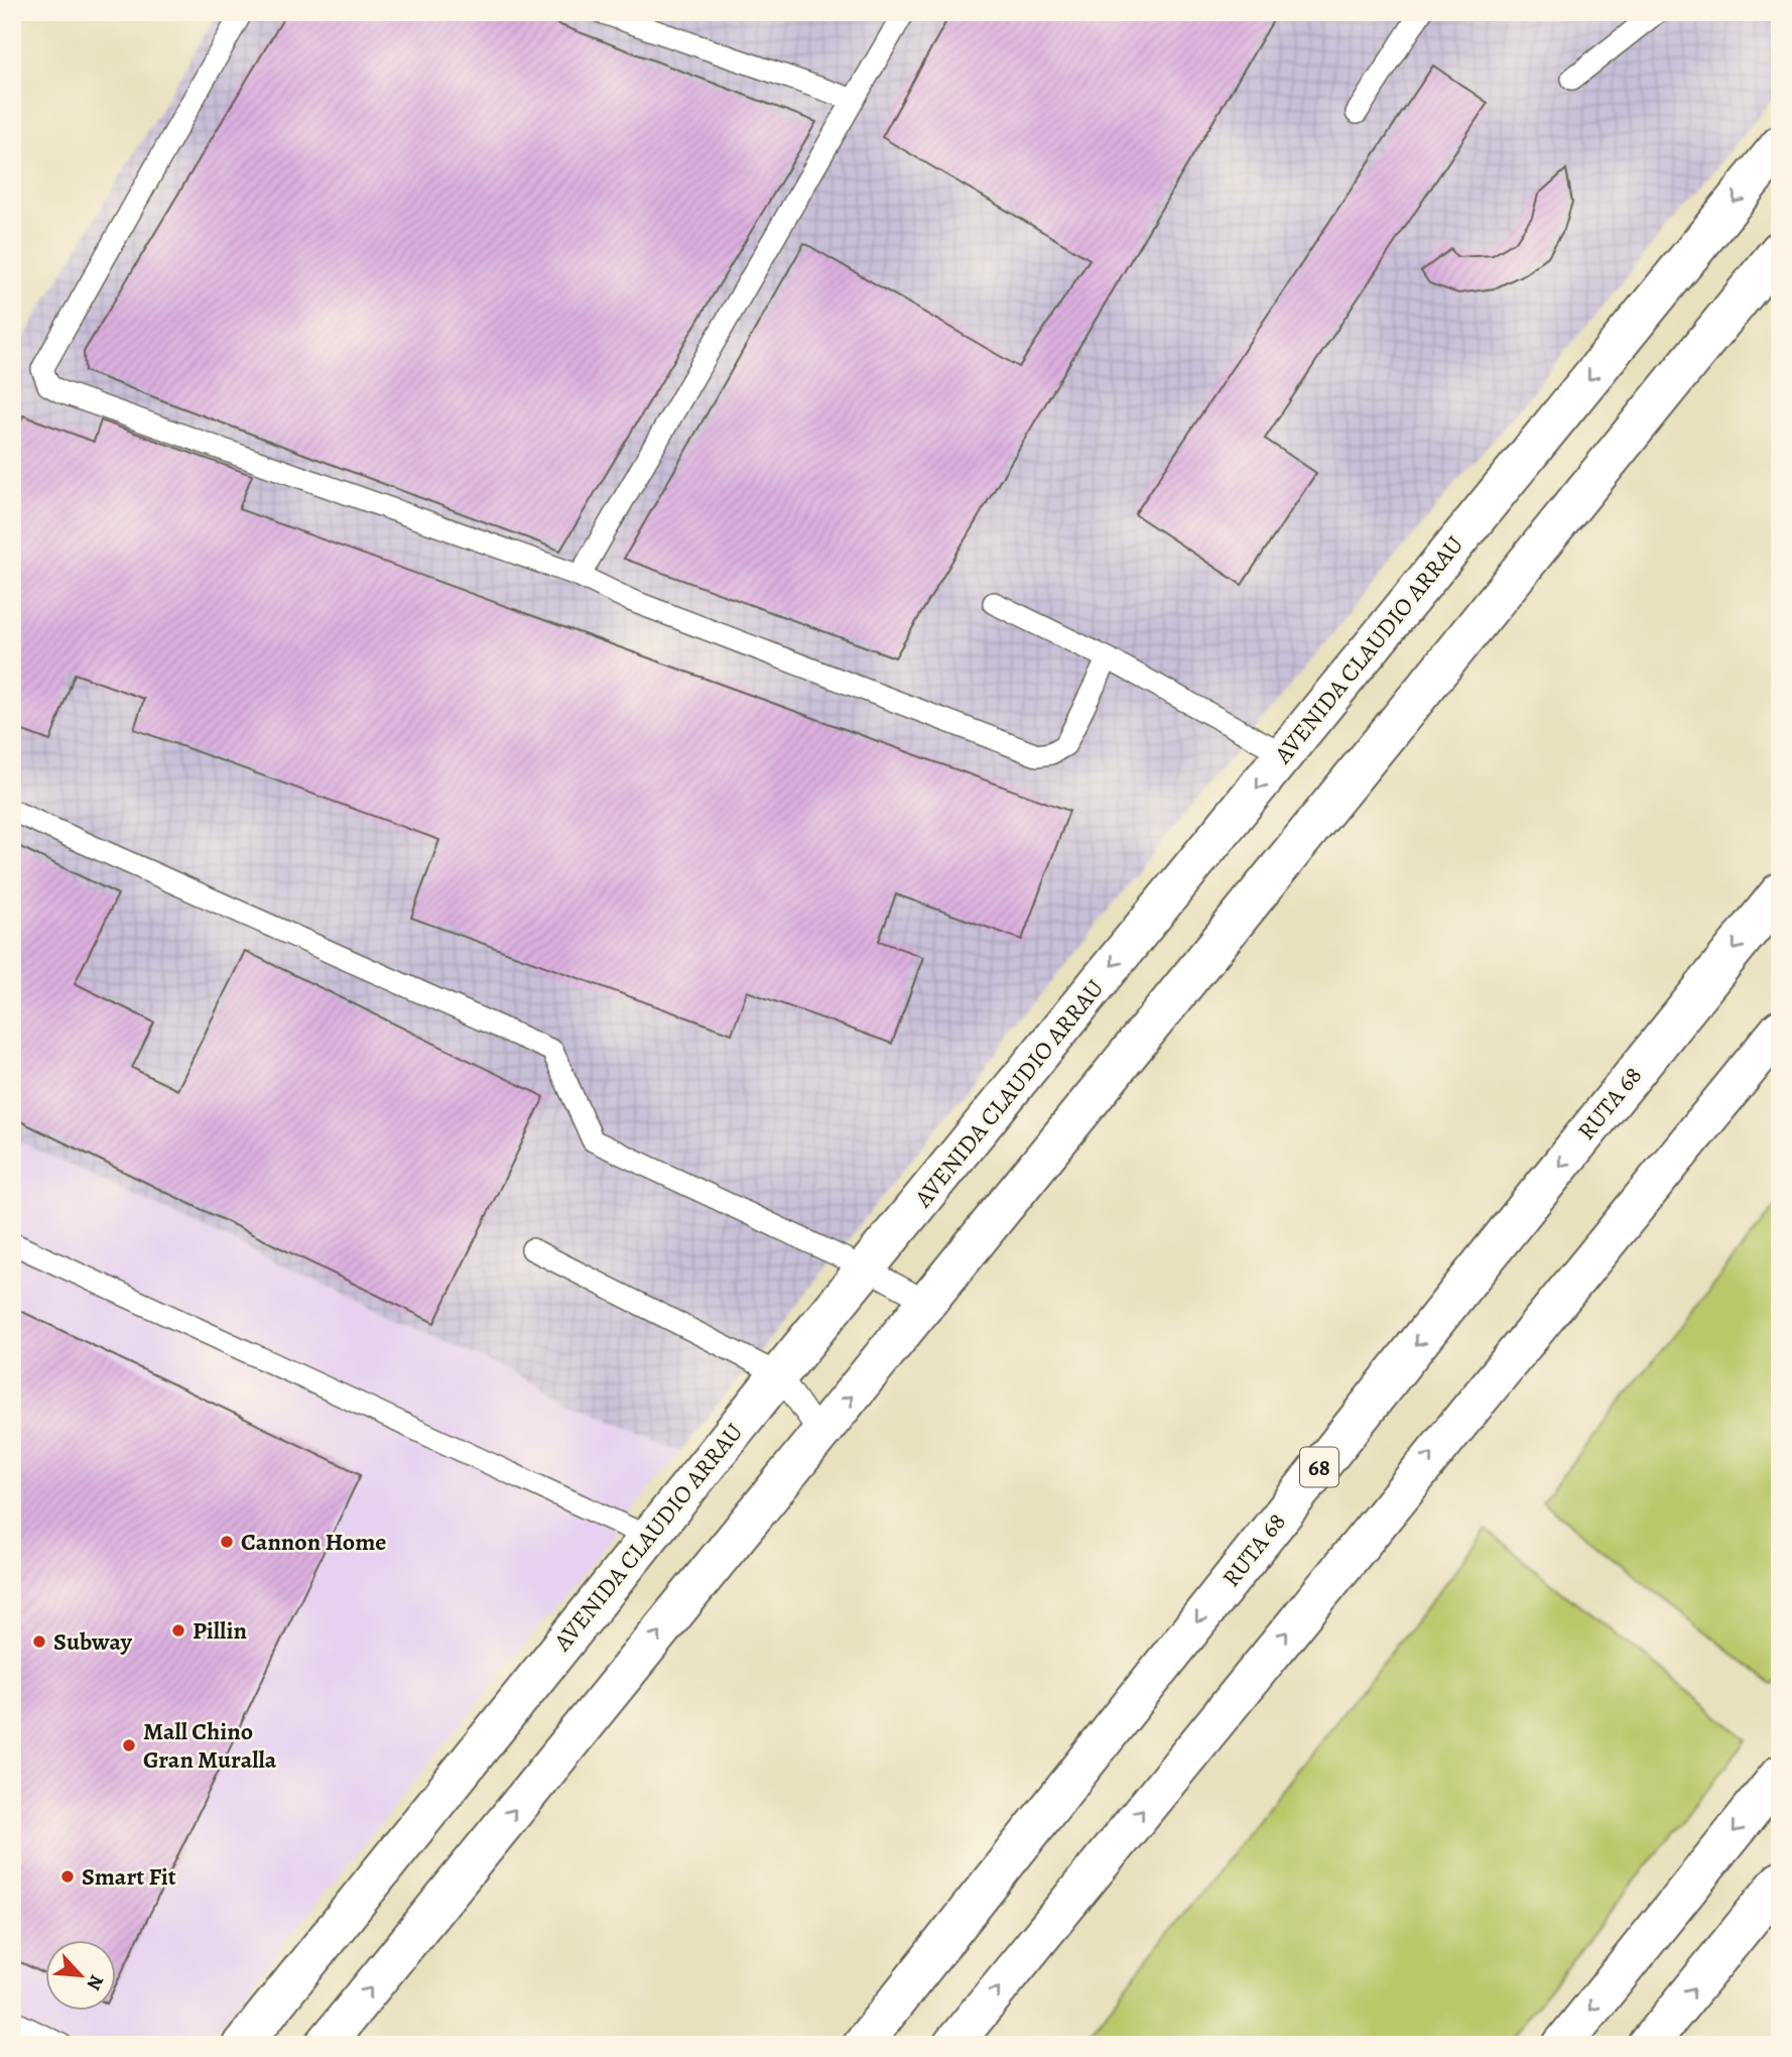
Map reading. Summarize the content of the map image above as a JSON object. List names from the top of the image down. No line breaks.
{"streets":{"main road":["AVENIDA CLAUDIO ARRAU","RUTA 68","68"]},"places":["Cannon Home","Pillin","Subway","Mall Chino Gran Muralla","Smart Fit"],"north":"bottom right"}
